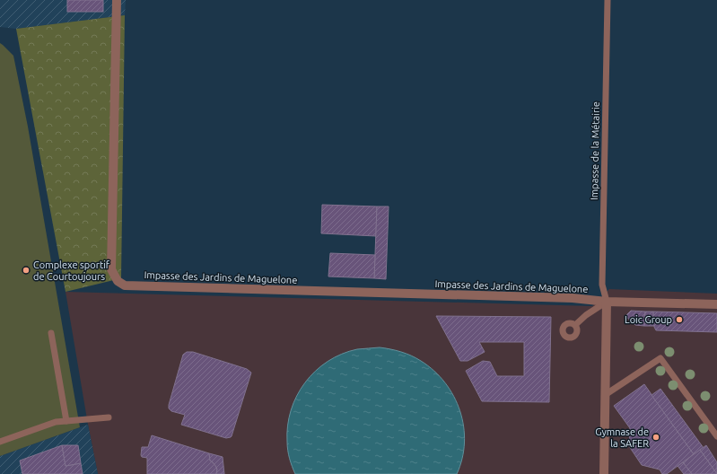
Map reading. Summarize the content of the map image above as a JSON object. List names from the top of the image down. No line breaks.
{"streets":{"street":["Impasse des Jardins de Maguelone"],"lane":["Impasse de la Métairie"]},"crossings":[["Impasse de la Métairie","Impasse des Jardins de Maguelone"]],"places":["Complexe sportif de Courtoujours","Loic Group","Gymnase de la SAFER"]}
